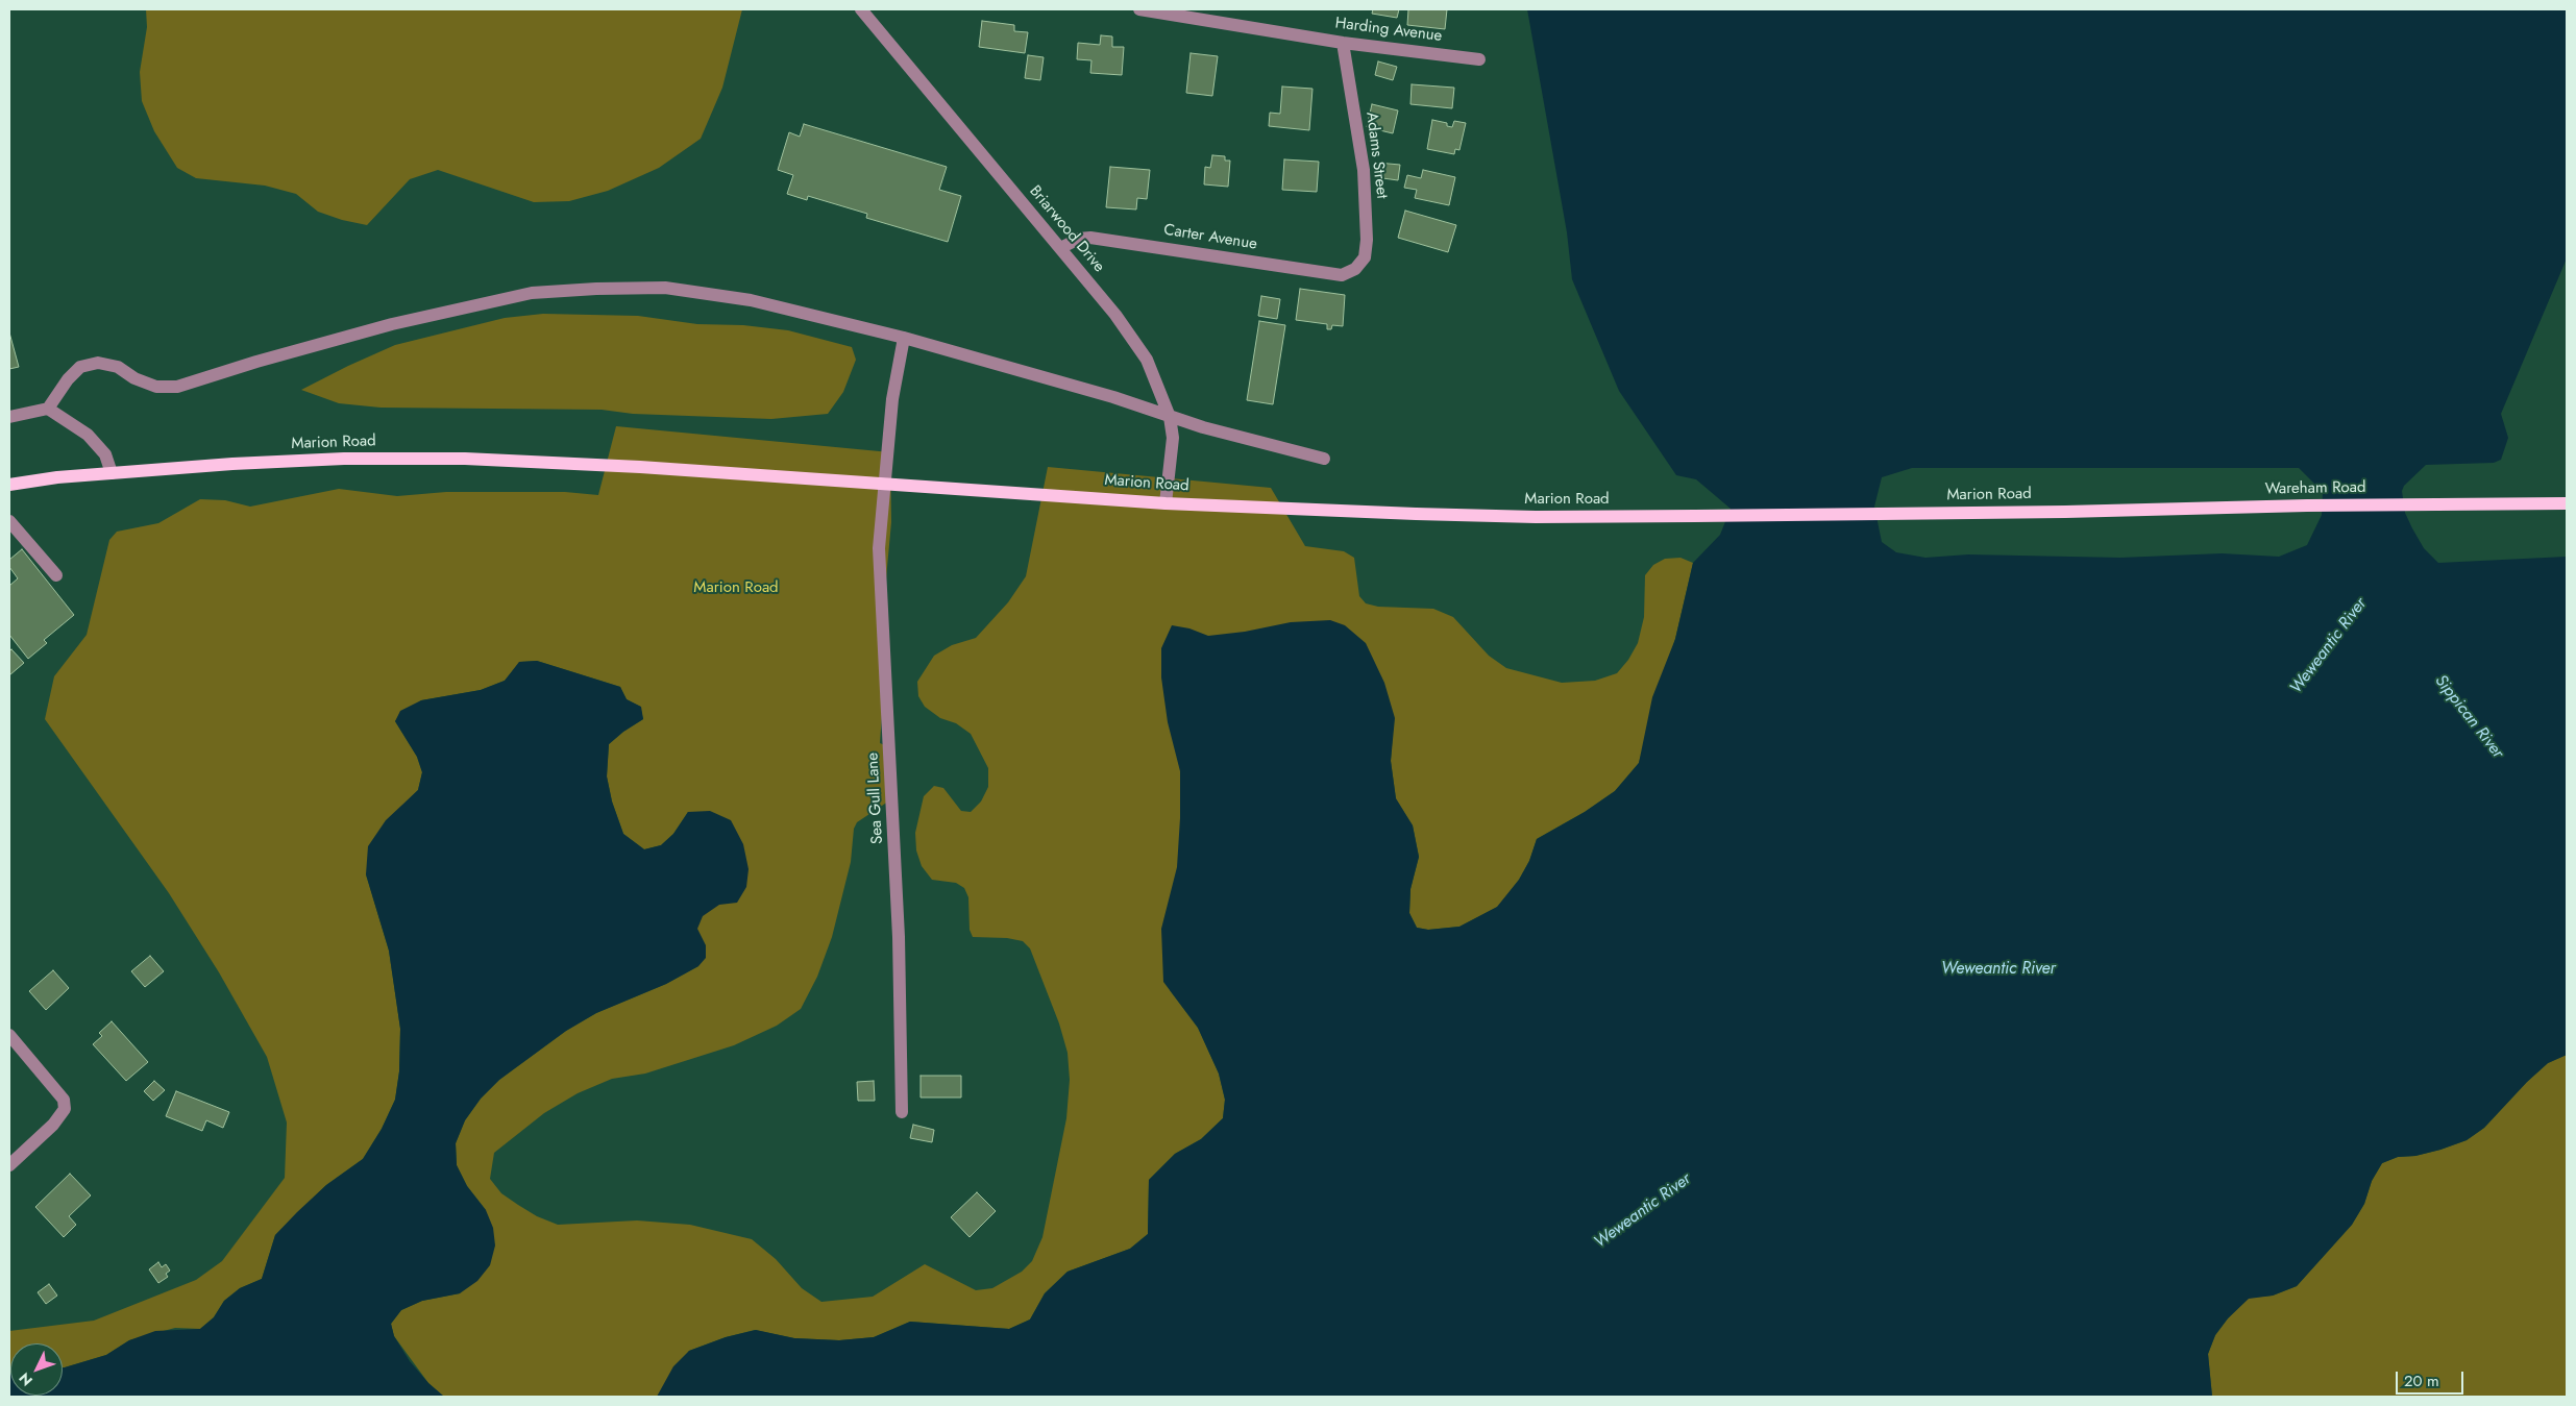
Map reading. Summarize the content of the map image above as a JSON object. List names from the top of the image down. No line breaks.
{"streets":{"main road":["Marion Road","Wareham Road"],"street":["Harding Avenue","Adams Street","Briarwood Drive","Carter Avenue","Sea Gull Lane"]},"crossings":[["Harding Avenue","Adams Street"],["Adams Street","Carter Avenue"],["Briarwood Drive","Carter Avenue"],["Briarwood Drive","Marion Road"],["Marion Road","Wareham Road"],["Marion Road","Sea Gull Lane"]],"water":["Weweantic River","Sippican River"],"parks":["Marion Road"],"scale_bar":"20 m","north":"bottom left"}
